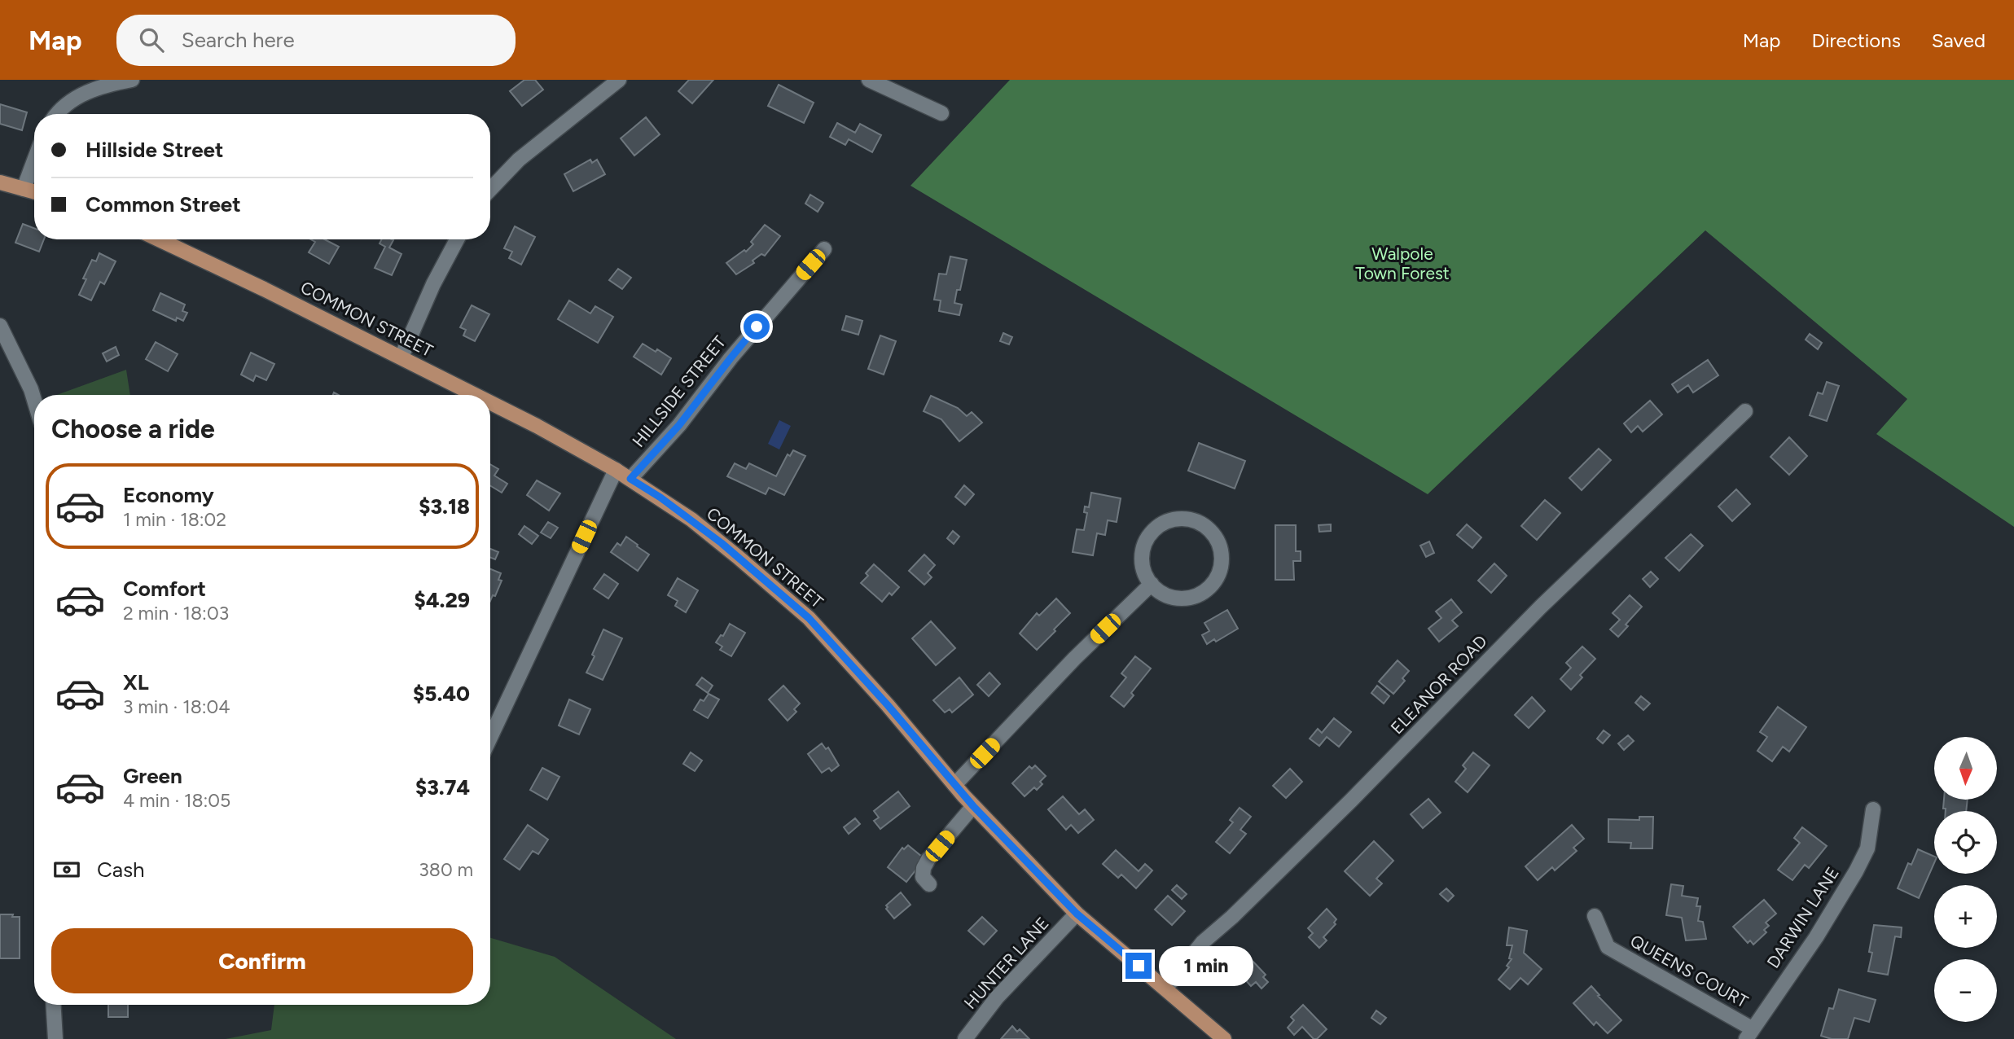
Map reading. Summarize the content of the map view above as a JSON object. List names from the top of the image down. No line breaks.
{"streets":{"main road":["COMMON STREET"],"street":["HILLSIDE STREET","ELEANOR ROAD","DARWIN LANE","HUNTER LANE","QUEENS COURT"]},"crossings":[["COMMON STREET","HILLSIDE STREET"],["COMMON STREET","ELEANOR ROAD"],["COMMON STREET","HUNTER LANE"],["DARWIN LANE","QUEENS COURT"]],"parks":["Walpole Town Forest"],"north":"bottom","page":{"header":"Map","search":"Search here","nav":["Map","Directions","Saved"],"banner":["Hillside Street","Common Street"],"heading":"Choose a ride","list":[{"name":"Economy","note":"1 min · 18:02","value":"$3.18"},{"name":"Comfort","note":"2 min · 18:03","value":"$4.29"},{"name":"XL","note":"3 min · 18:04","value":"$5.40"},{"name":"Green","note":"4 min · 18:05","value":"$3.74"}],"map_buttons":["+","−"],"pay":["Cash","380 m"],"buttons":"Confirm","bubble":"1 min"}}
